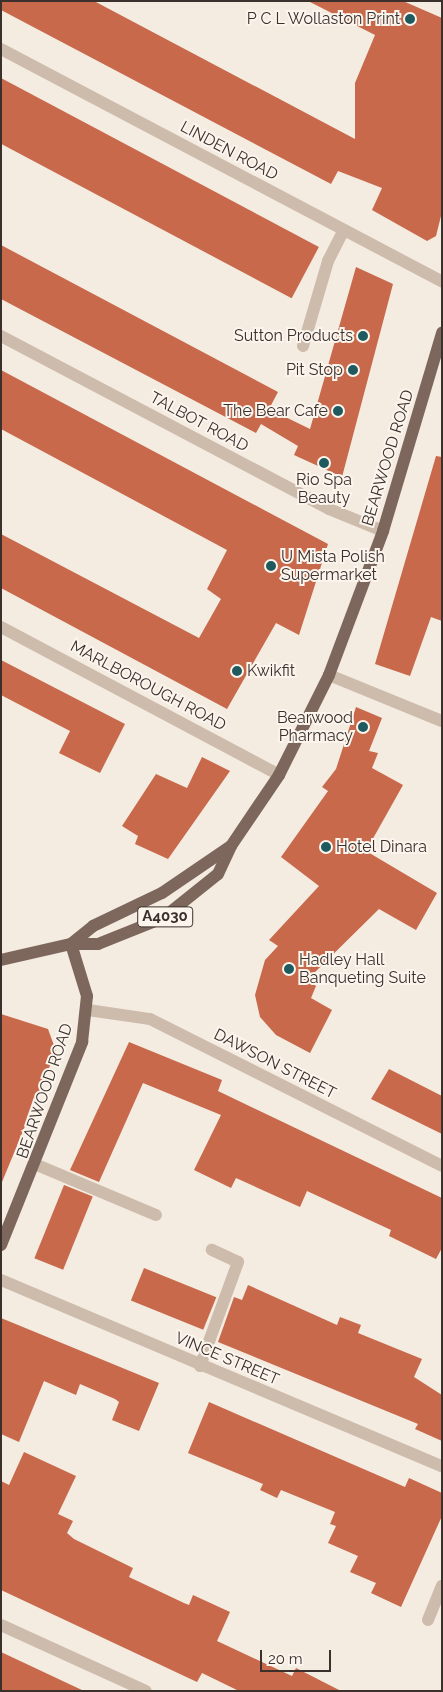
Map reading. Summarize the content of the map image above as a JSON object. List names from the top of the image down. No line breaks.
{"streets":{"main road":["BEARWOOD ROAD","A4030"],"street":["LINDEN ROAD","TALBOT ROAD","MARLBOROUGH ROAD","DAWSON STREET","VINCE STREET"]},"crossings":[["TALBOT ROAD","BEARWOOD ROAD"],["BEARWOOD ROAD","MARLBOROUGH ROAD"],["BEARWOOD ROAD","DAWSON STREET"]],"places":["P C L Wollaston Print","Sutton Products","Pit Stop","The Bear Cafe","Rio Spa Beauty","U Mista Polish Supermarket","Kwikfit","Bearwood Pharmacy","Hotel Dinara","Hadley Hall Banqueting Suite"],"scale_bar":"20 m"}
